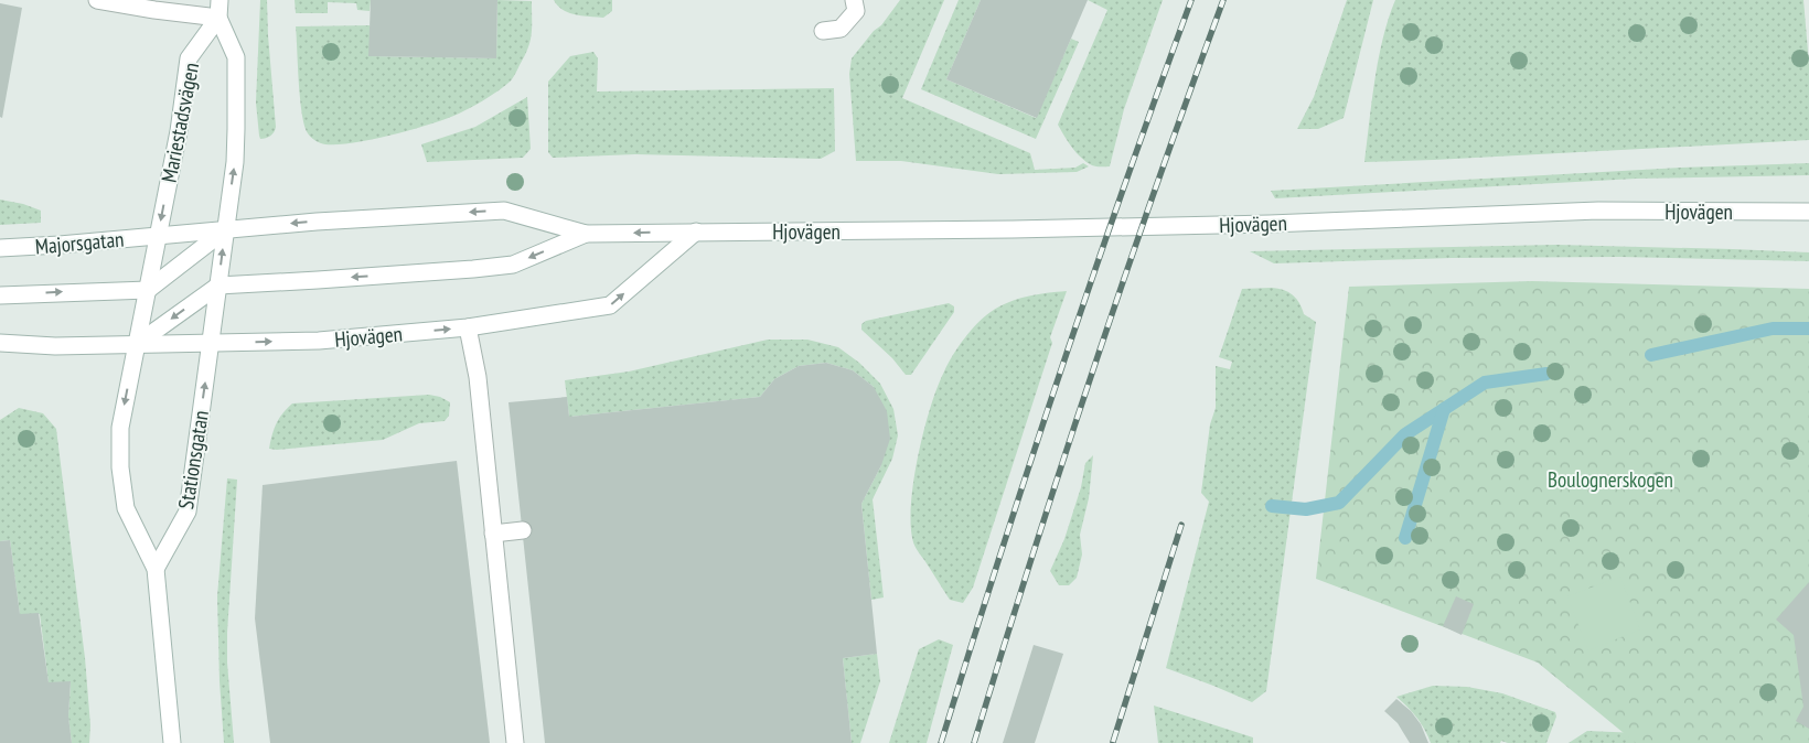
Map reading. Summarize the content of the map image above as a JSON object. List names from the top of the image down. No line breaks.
{"streets":{"main road":["Mariestadsvägen","Hjovägen","Majorsgatan","Stationsgatan"]},"crossings":[["Mariestadsvägen","Hjovägen"],["Mariestadsvägen","Majorsgatan"],["Hjovägen","Majorsgatan"],["Hjovägen","Stationsgatan"],["Majorsgatan","Stationsgatan"]],"parks":["Boulognerskogen"]}
